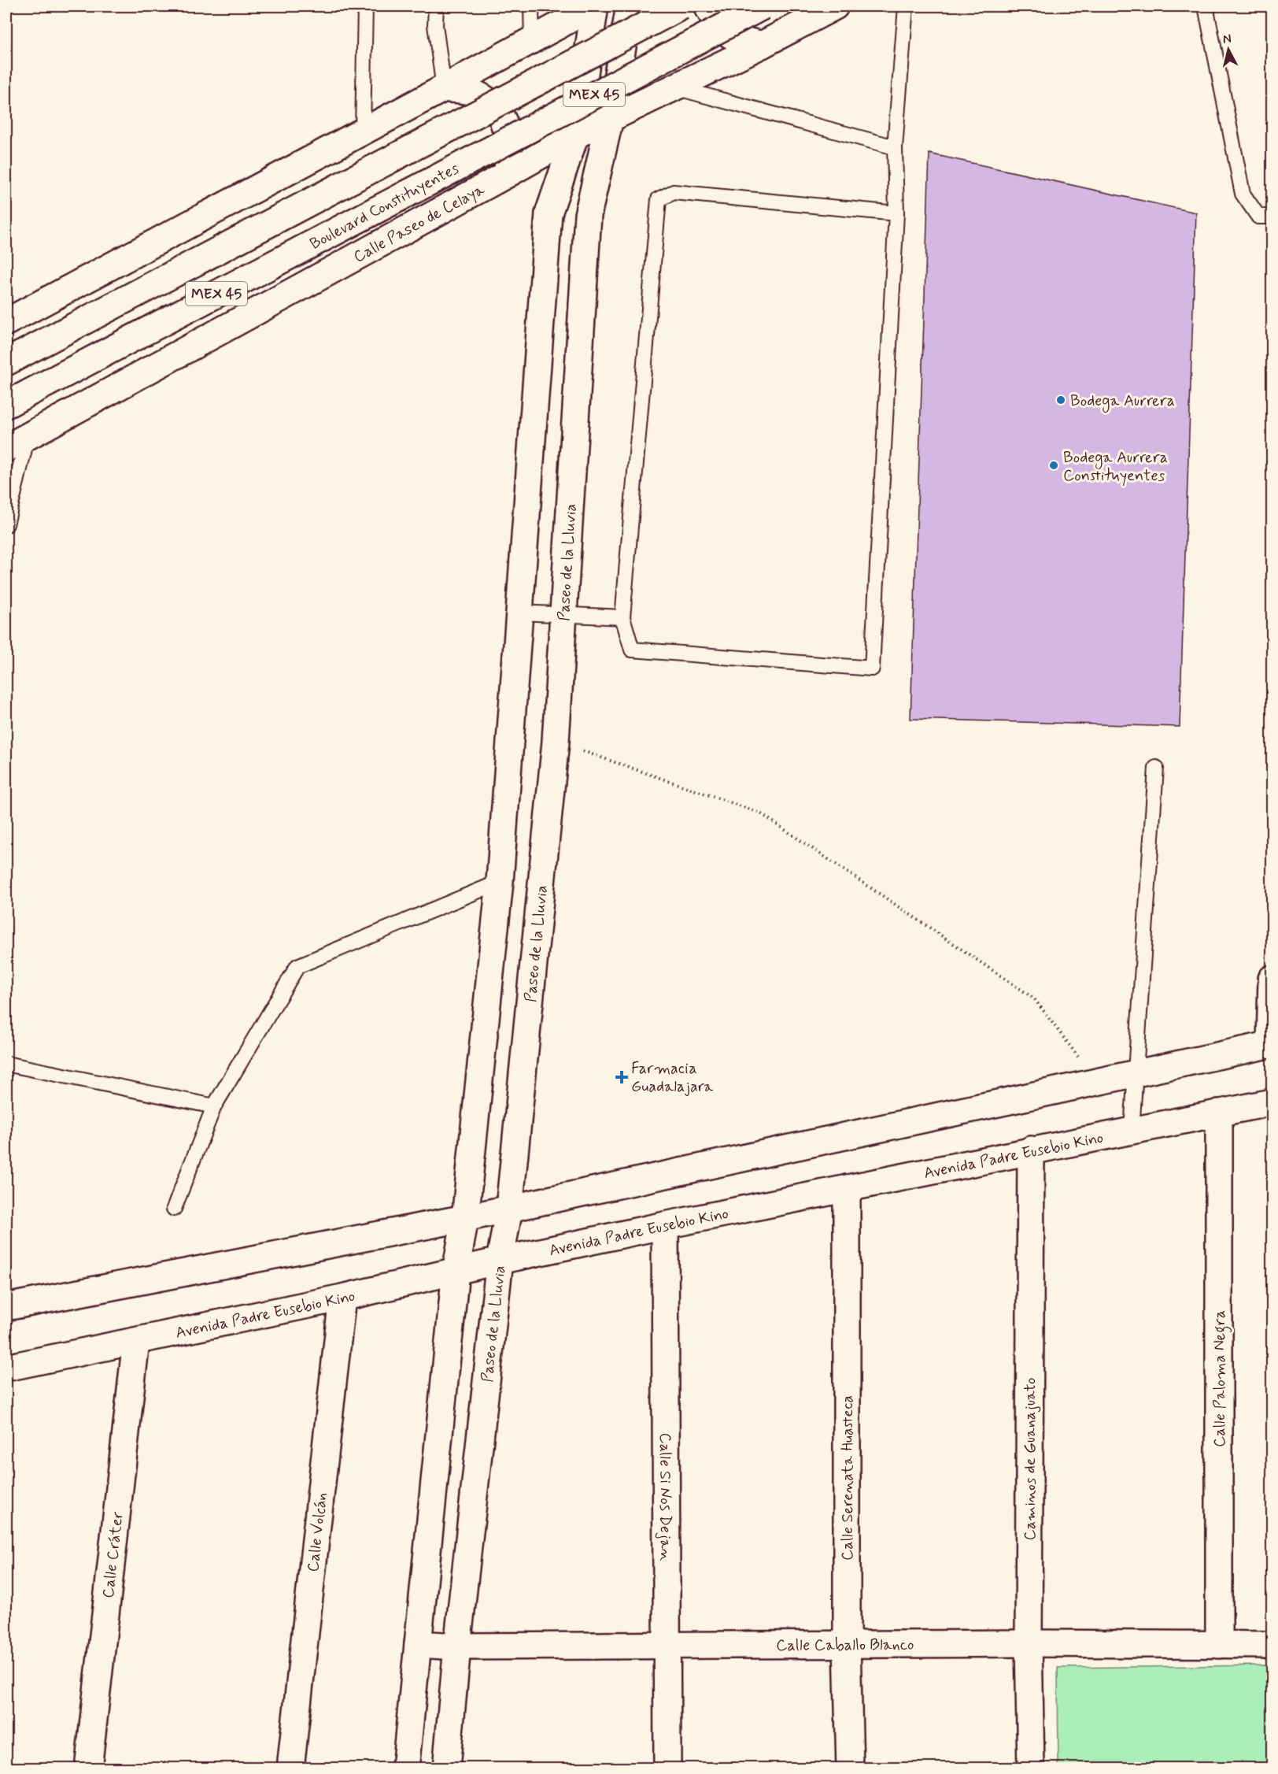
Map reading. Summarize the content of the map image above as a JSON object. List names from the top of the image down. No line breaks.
{"streets":{"street":["MEX 45","Boulevard Constituyentes","Calle Paseo de Celaya","Paseo de la Lluvia","Avenida Padre Eusebio Kino","Calle Paloma Negra","Caminos de Guanajuato","Calle Serenata Huasteca","Calle Si Nos Dejan","Calle Volcán","Calle Cráter","Calle Caballo Blanco"]},"crossings":[["Calle Paseo de Celaya","Paseo de la Lluvia"],["Paseo de la Lluvia","Avenida Padre Eusebio Kino"],["Paseo de la Lluvia","Calle Caballo Blanco"],["Avenida Padre Eusebio Kino","Calle Paloma Negra"],["Avenida Padre Eusebio Kino","Caminos de Guanajuato"],["Avenida Padre Eusebio Kino","Calle Serenata Huasteca"],["Avenida Padre Eusebio Kino","Calle Si Nos Dejan"],["Avenida Padre Eusebio Kino","Calle Volcán"],["Avenida Padre Eusebio Kino","Calle Cráter"],["Calle Paloma Negra","Calle Caballo Blanco"],["Caminos de Guanajuato","Calle Caballo Blanco"],["Calle Serenata Huasteca","Calle Caballo Blanco"],["Calle Si Nos Dejan","Calle Caballo Blanco"]],"places":{"other":["Bodega Aurrera","Bodega Aurrera Constituyentes"],"health":["Farmacia Guadalajara"]},"north":"top"}
